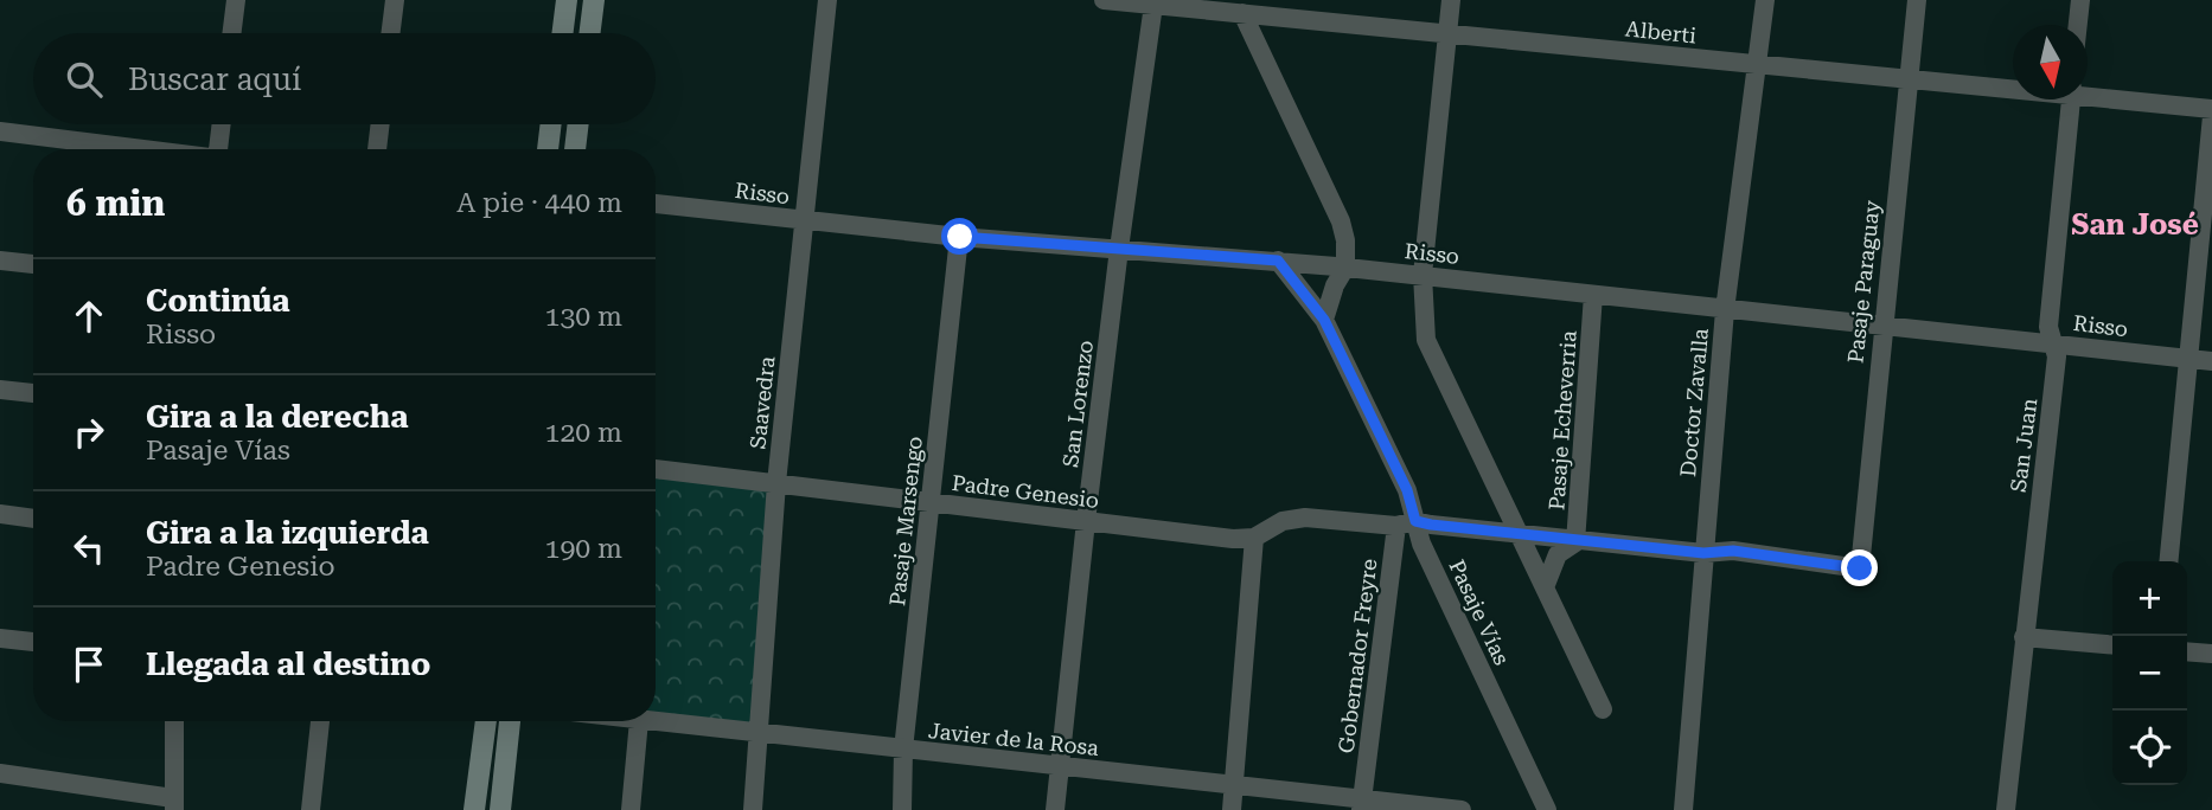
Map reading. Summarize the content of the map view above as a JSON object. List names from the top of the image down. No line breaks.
{"streets":{"street":["Alberti","Risso","Pasaje Paraguay","Saavedra","Doctor Zavalla","San Lorenzo","Pasaje Echeverria","San Juan","Padre Genesio","Pasaje Marsengo","Pasaje Vías","Gobernador Freyre","Javier de la Rosa"]},"crossings":[["Alberti","Pasaje Paraguay"],["Alberti","Doctor Zavalla"],["Alberti","San Lorenzo"],["Risso","Pasaje Paraguay"],["Risso","Saavedra"],["Risso","Doctor Zavalla"],["Risso","San Lorenzo"],["Risso","Pasaje Echeverria"],["Risso","San Juan"],["Risso","Pasaje Marsengo"],["Risso","Pasaje Vías"],["Pasaje Paraguay","Padre Genesio"],["Saavedra","Padre Genesio"],["Saavedra","Javier de la Rosa"],["Doctor Zavalla","Padre Genesio"],["San Lorenzo","Padre Genesio"],["San Lorenzo","Javier de la Rosa"],["Pasaje Echeverria","Padre Genesio"],["Padre Genesio","Pasaje Marsengo"],["Padre Genesio","Pasaje Vías"],["Padre Genesio","Gobernador Freyre"],["Pasaje Marsengo","Javier de la Rosa"],["Pasaje Vías","Gobernador Freyre"],["Gobernador Freyre","Javier de la Rosa"]],"districts":["San José"],"north":"bottom","page":{"search":"Buscar aquí","heading":["6 min","A pie · 440 m"],"list":[["Continúa","Risso","130 m"],["Gira a la derecha","Pasaje Vías","120 m"],["Gira a la izquierda","Padre Genesio","190 m"],"Llegada al destino"],"map_buttons":["+","−"]}}
